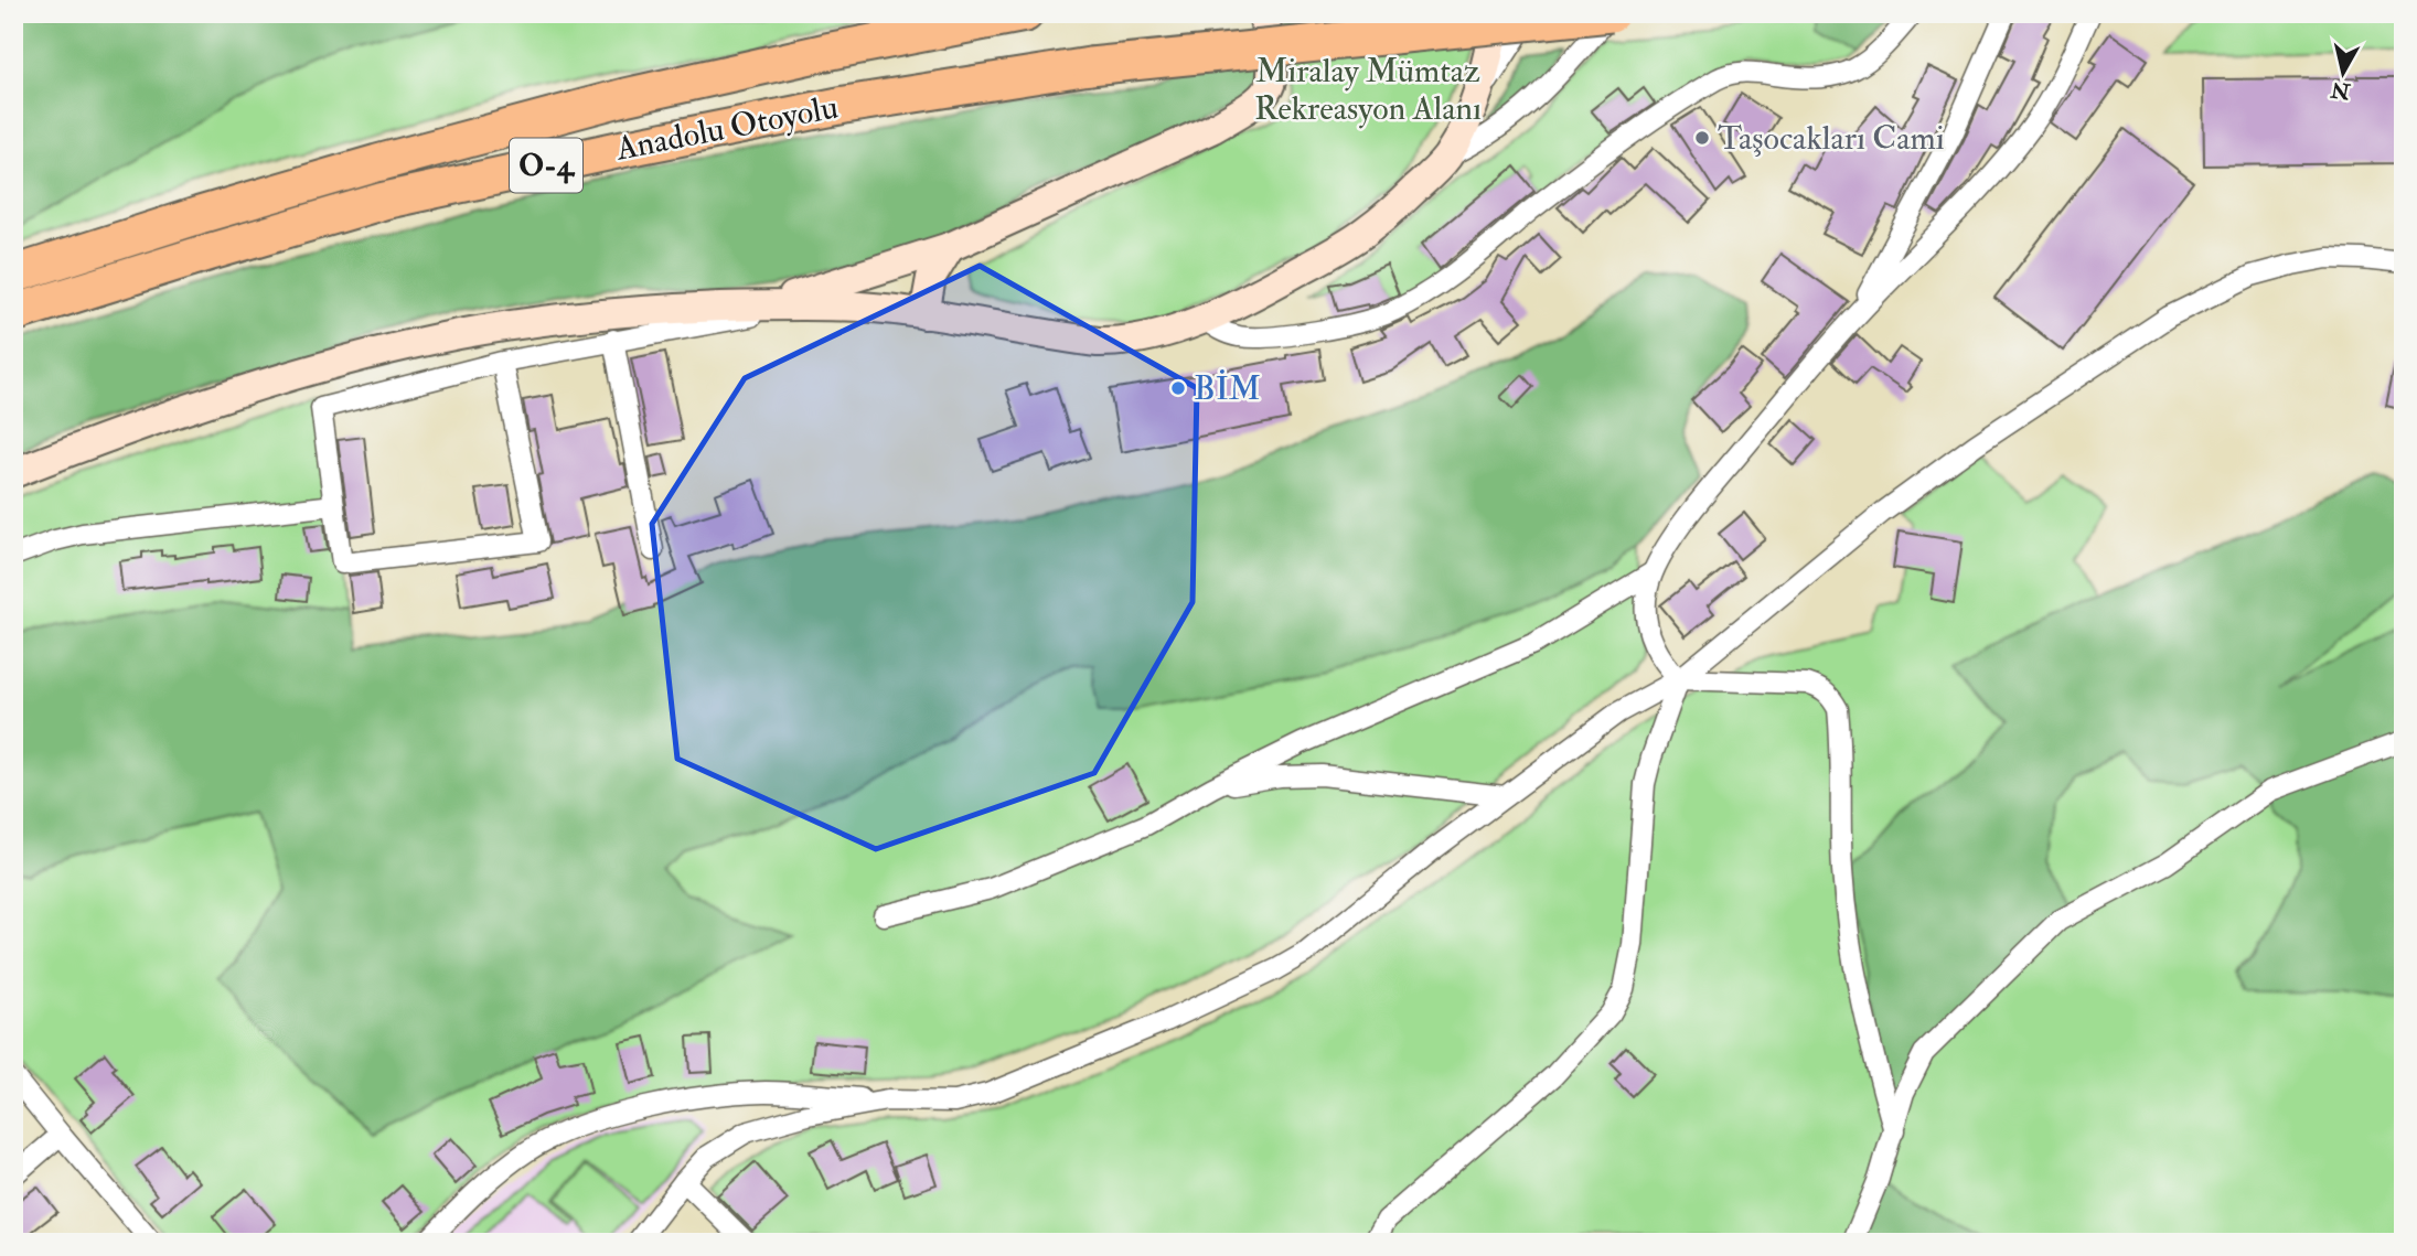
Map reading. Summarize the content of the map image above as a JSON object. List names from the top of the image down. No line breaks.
{"streets":{"highway":["Anadolu Otoyolu","O-4"]},"parks":["Miralay Mümtaz Rekreasyon Alanı"],"places":["Taşocakları Cami","BİM"],"north":"bottom"}
